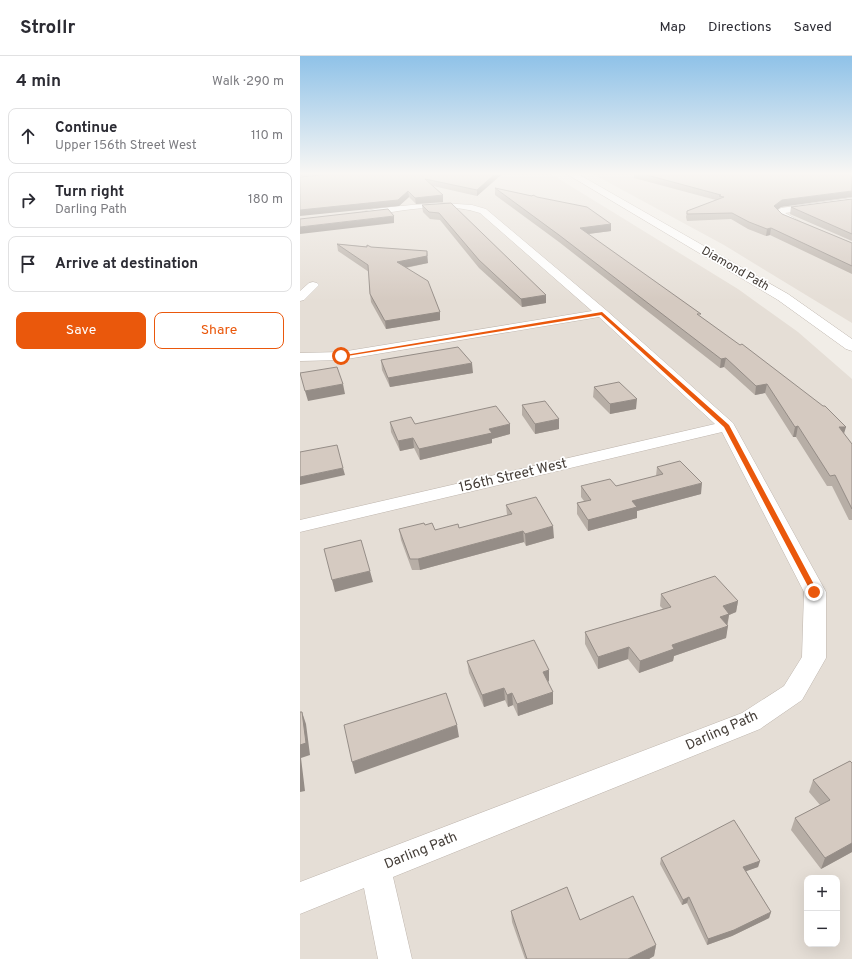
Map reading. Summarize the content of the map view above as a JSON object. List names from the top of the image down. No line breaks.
{"streets":{"street":["Diamond Path","156th Street West","Darling Path"]},"crossings":[["156th Street West","Darling Path"]],"page":{"header":"Strollr","nav":["Map","Directions","Saved"],"heading":["4 min","Walk · 290 m"],"list":[["Continue","Upper 156th Street West","110 m"],["Turn right","Darling Path","180 m"],"Arrive at destination"],"buttons":["Save","Share"],"map_buttons":["+","−"]}}
